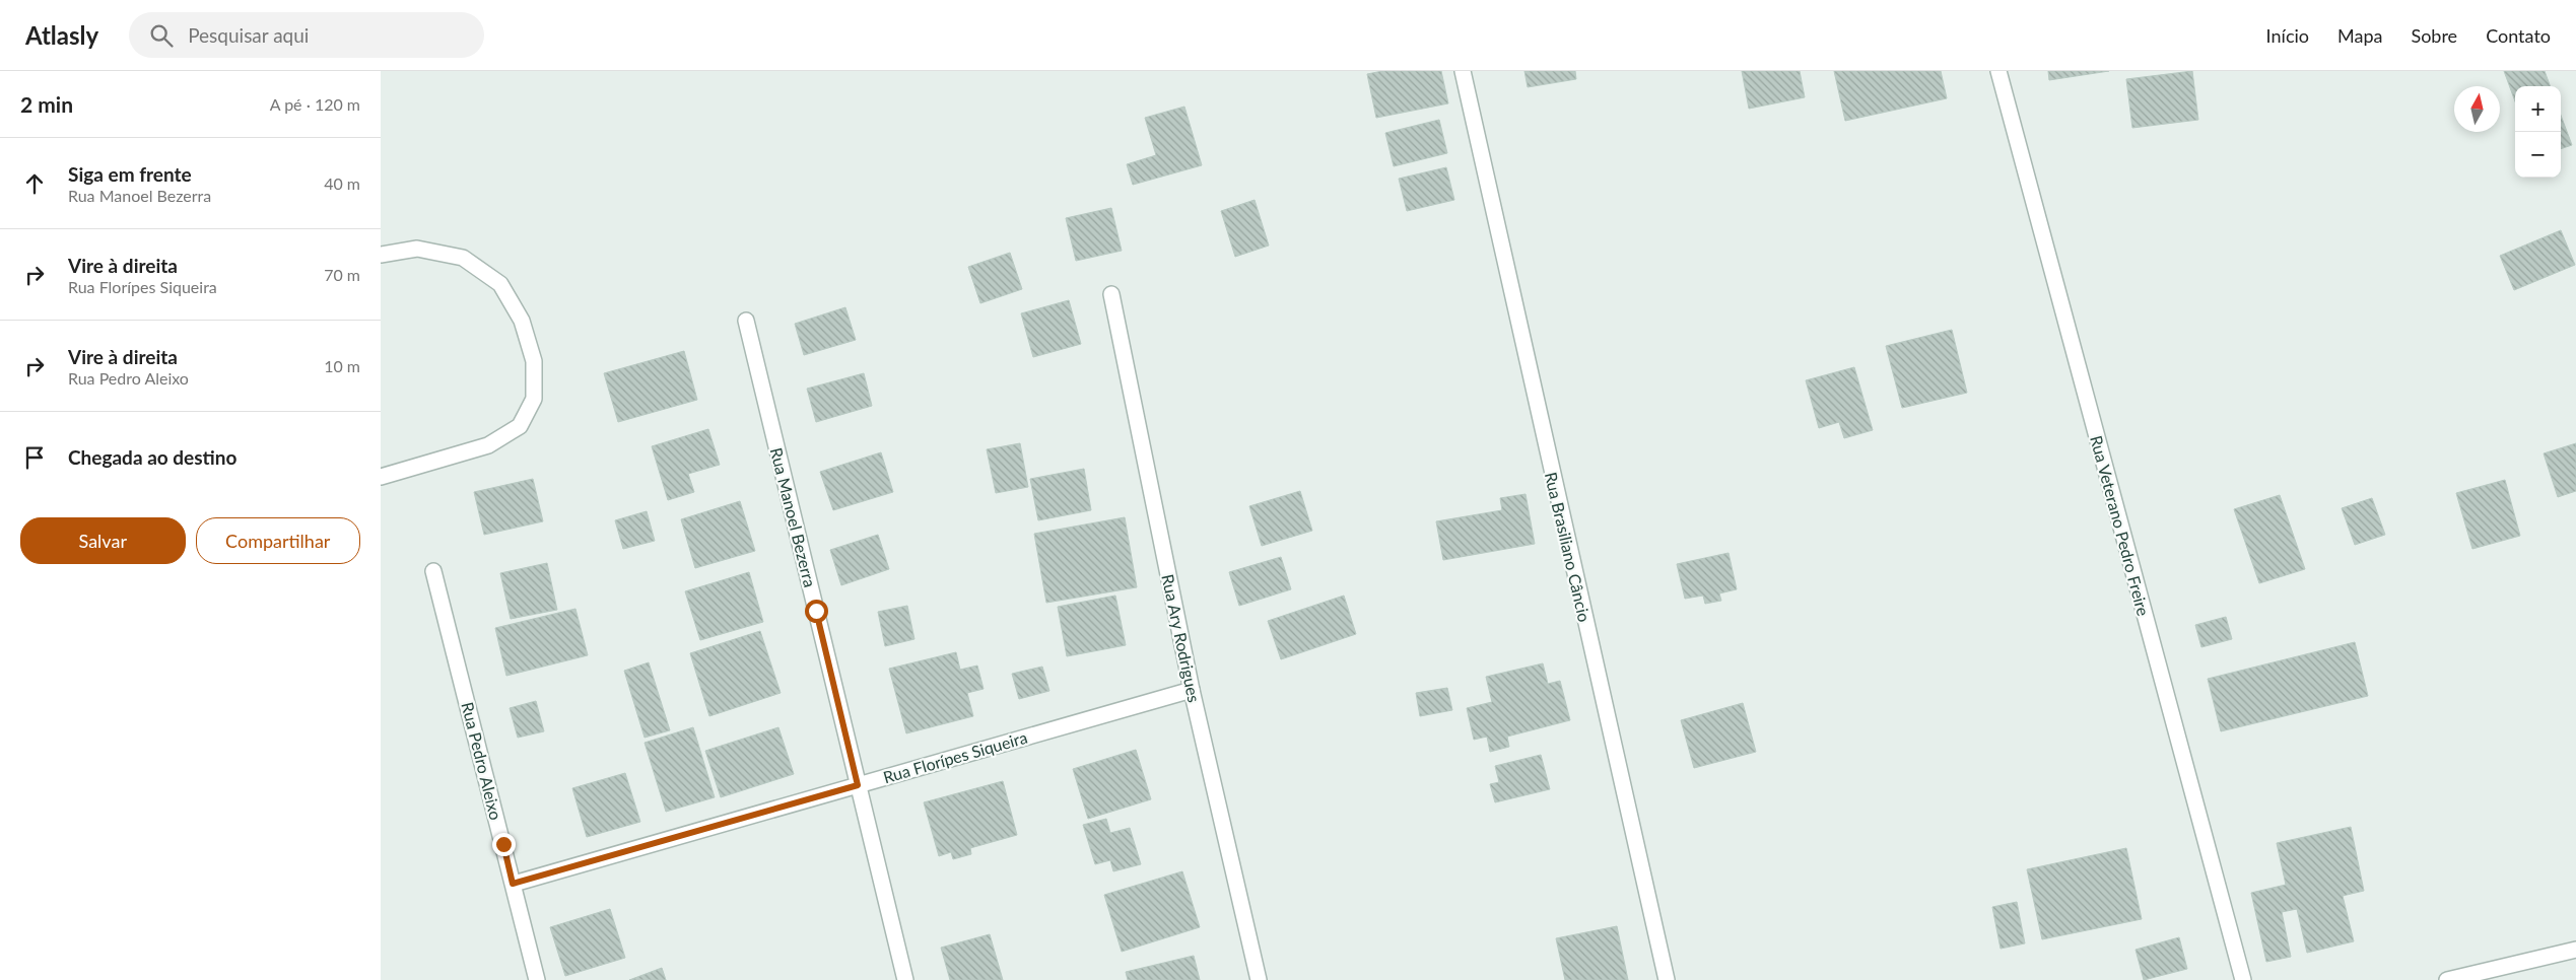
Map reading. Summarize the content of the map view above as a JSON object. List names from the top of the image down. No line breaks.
{"streets":{"street":["Rua Manoel Bezerra","Rua Veterano Pedro Freire","Rua Brasiliano Câncio","Rua Ary Rodrigues","Rua Florípes Siqueira","Rua Pedro Aleixo"]},"crossings":[["Rua Manoel Bezerra","Rua Florípes Siqueira"],["Rua Ary Rodrigues","Rua Florípes Siqueira"],["Rua Florípes Siqueira","Rua Pedro Aleixo"]],"north":"top","page":{"header":"Atlasly","search":"Pesquisar aqui","nav":["Início","Mapa","Sobre","Contato"],"heading":["2 min","A pé · 120 m"],"map_buttons":["+","−"],"list":[["Siga em frente","Rua Manoel Bezerra","40 m"],["Vire à direita","Rua Florípes Siqueira","70 m"],["Vire à direita","Rua Pedro Aleixo","10 m"],"Chegada ao destino"],"buttons":["Salvar","Compartilhar"]}}
